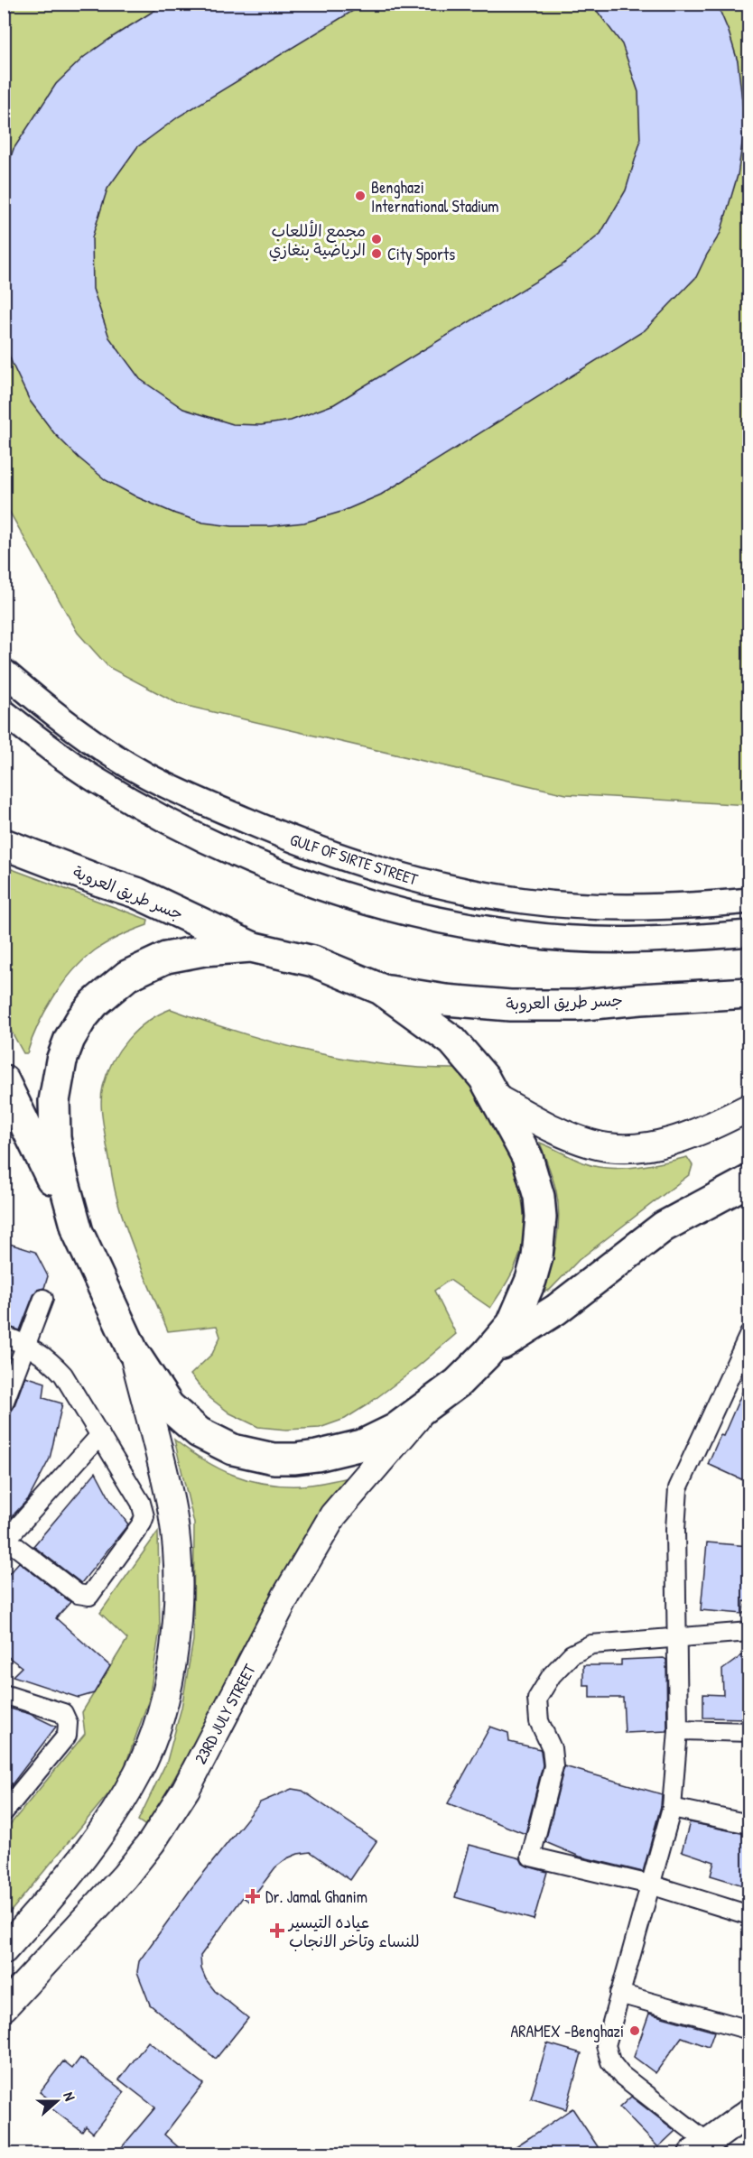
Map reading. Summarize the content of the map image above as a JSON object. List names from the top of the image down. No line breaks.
{"streets":{"highway":["جسر طريق العروبة"],"main road":["GULF OF SIRTE STREET","23RD JULY STREET"]},"places":{"other":["Benghazi International Stadium","مجمع الأللعاب الرياضية بنغازي","City Sports","ARAMEX -Benghazi"],"health":["Dr. Jamal Ghanim","عياده التيسير للنساء وتاخر الانجاب"]},"north":"right"}
